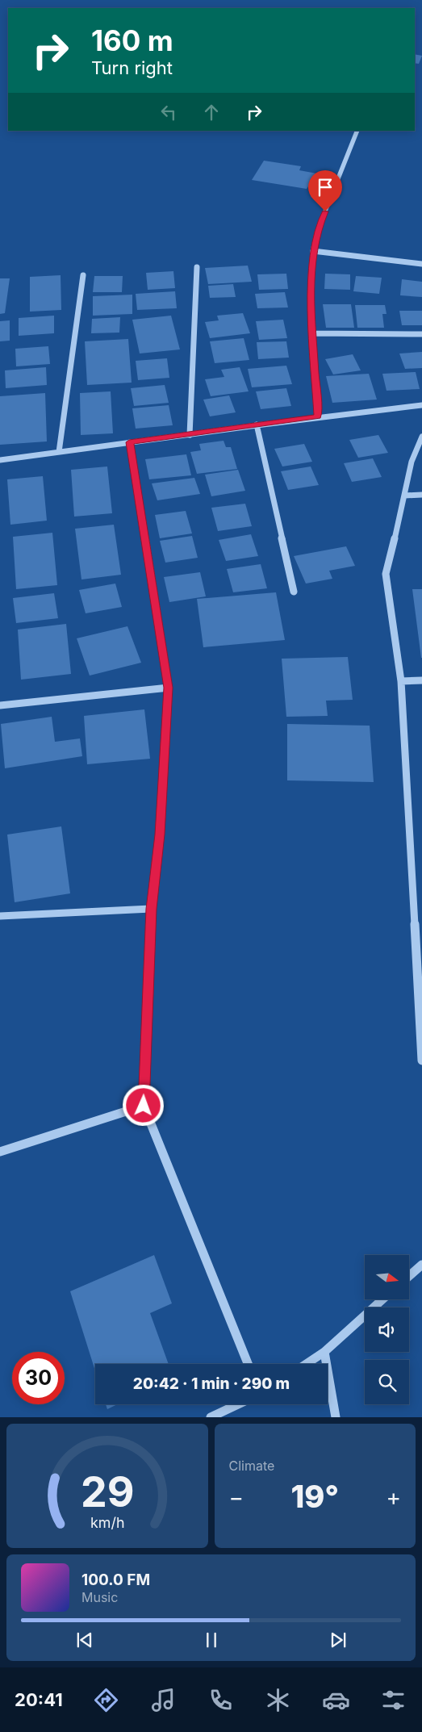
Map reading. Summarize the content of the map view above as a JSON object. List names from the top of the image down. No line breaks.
{"north":"right","page":{"turn":["160 m","Turn right"],"limit":"30","trip":"20:42 · 1 min · 290 m","tile":"Climate","heat":["−","19°","+"],"song":["100.0 FM","Music"],"tabs":"20:41","gauge":["29","km/h"]}}
